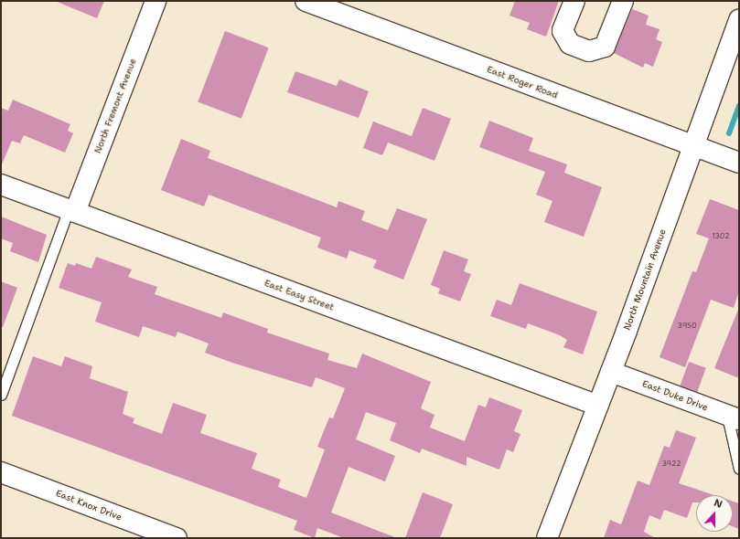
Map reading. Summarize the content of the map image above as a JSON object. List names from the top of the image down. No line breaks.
{"streets":{"street":["East Roger Road","North Fremont Avenue","North Mountain Avenue","East Easy Street","East Duke Drive","East Knox Drive"]},"crossings":[["East Roger Road","North Mountain Avenue"],["North Fremont Avenue","East Easy Street"],["North Mountain Avenue","East Easy Street"],["North Mountain Avenue","East Duke Drive"]],"house_numbers":["1302","3950","3922"],"north":"top"}
